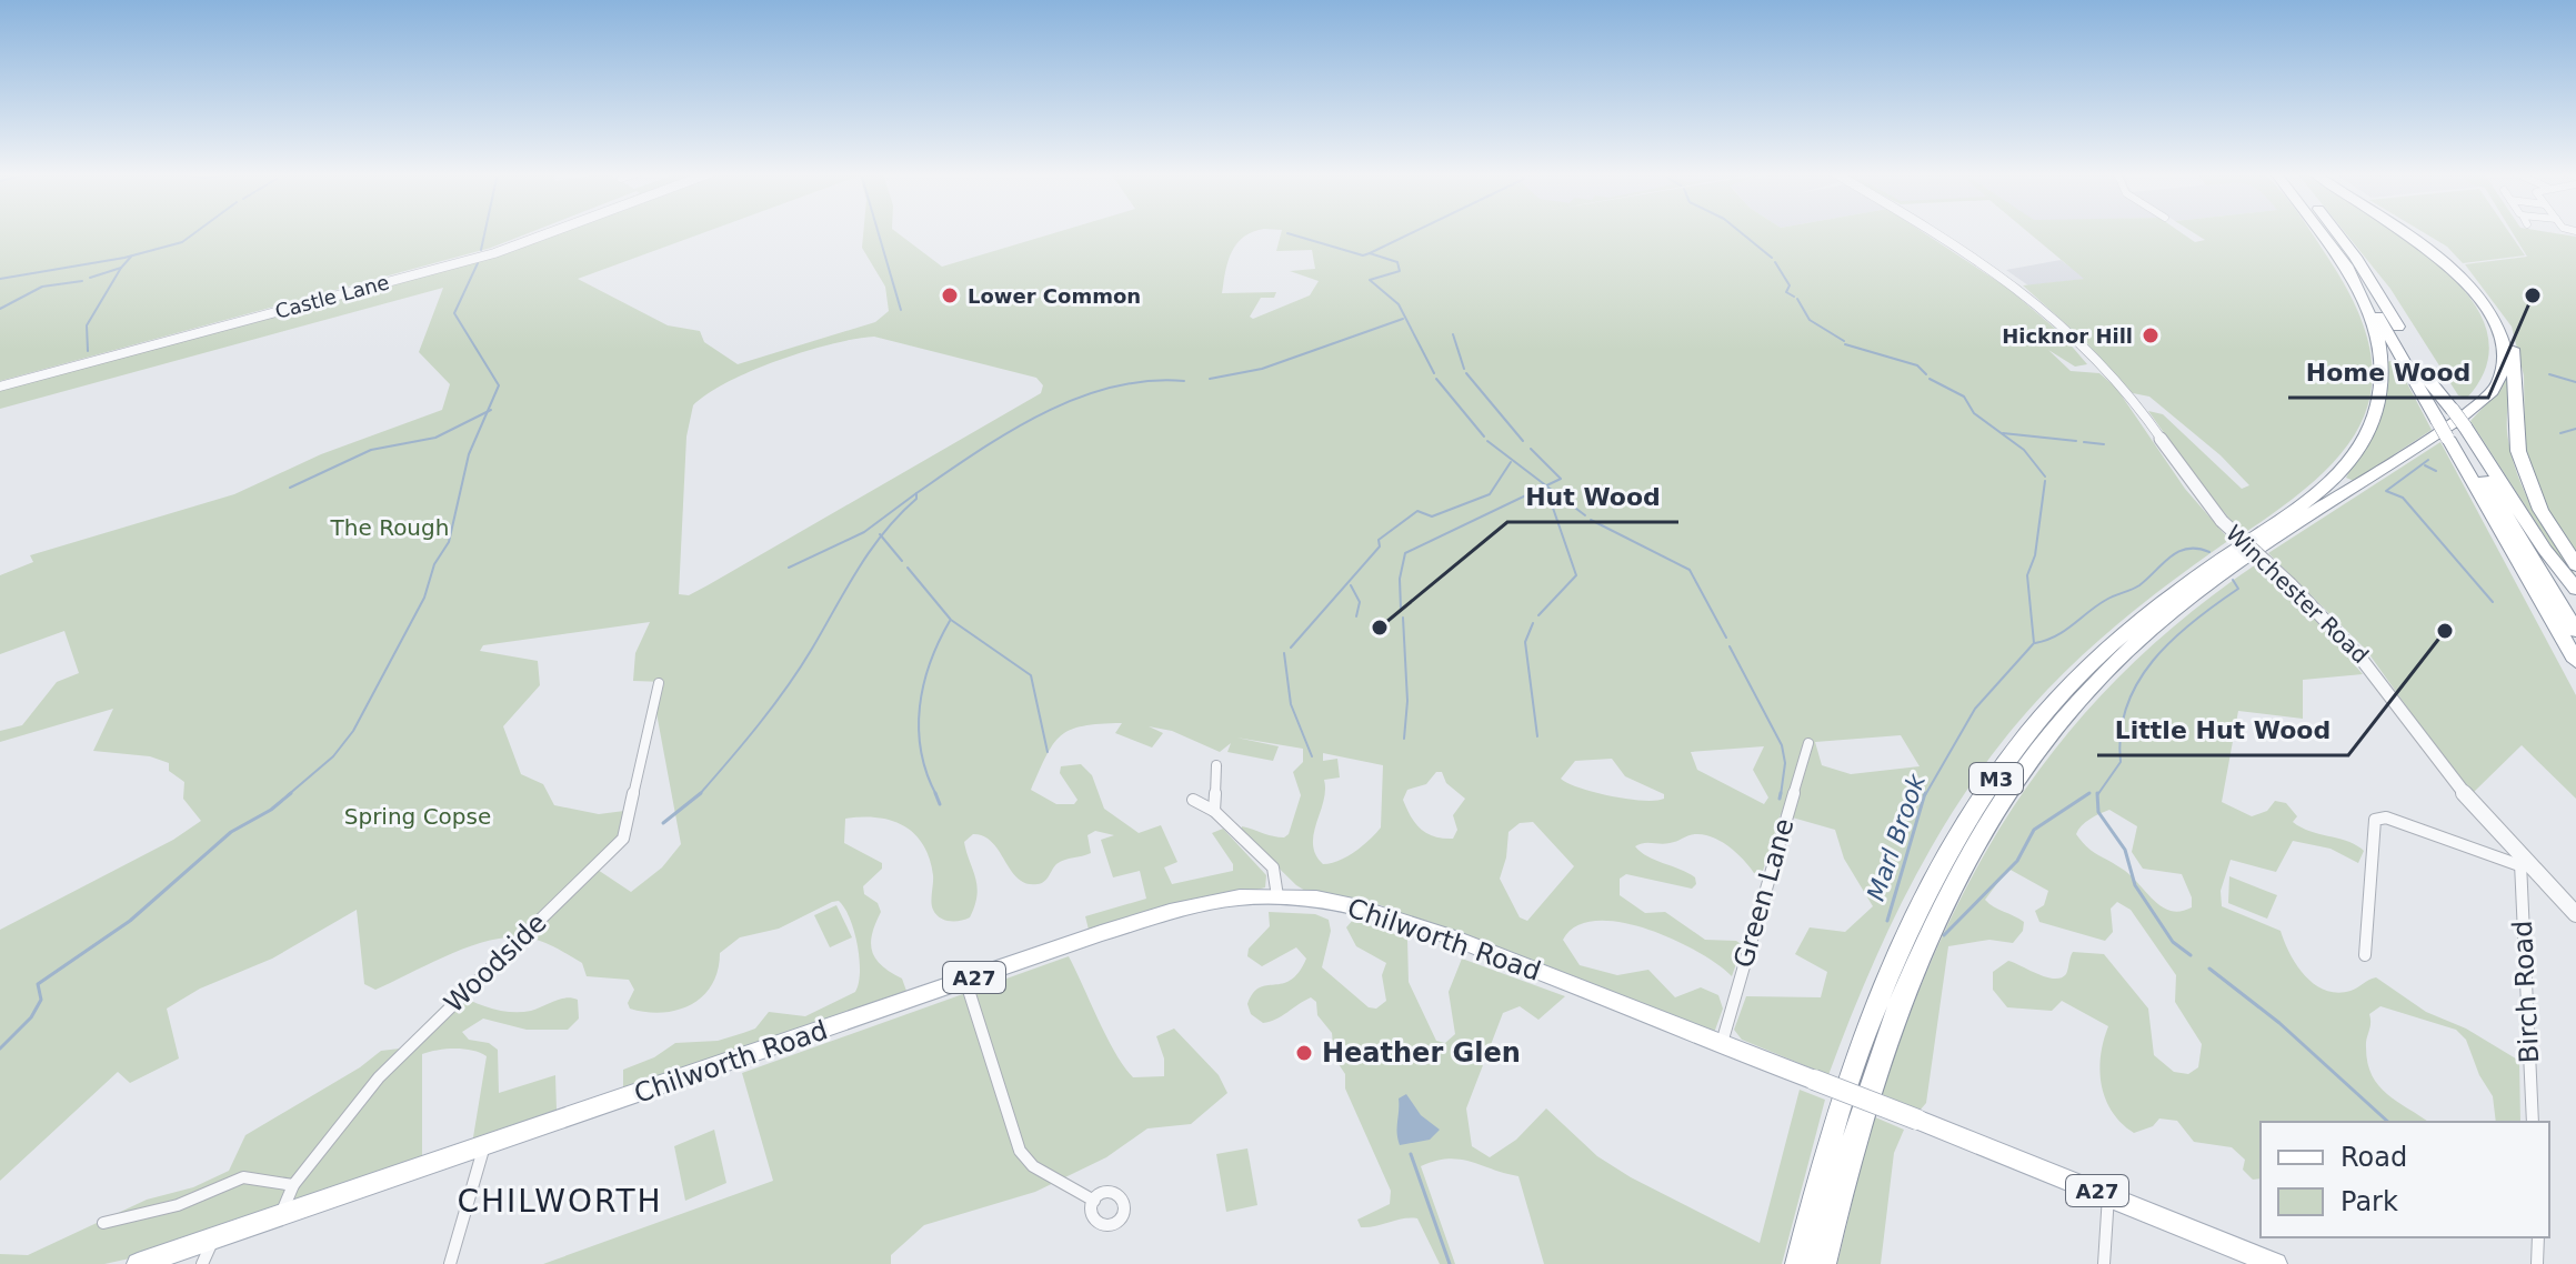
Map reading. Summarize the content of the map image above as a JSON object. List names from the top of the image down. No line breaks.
{"streets":{"highway":["M3"],"main road":["Chilworth Road","A27"],"street":["Castle Lane","Winchester Road","Green Lane","Woodside","Birch Road"]},"crossings":[["Winchester Road","Birch Road"],["Green Lane","Chilworth Road"],["Chilworth Road","Woodside"]],"districts":["CHILWORTH"],"water":["Marl Brook"],"parks":["The Rough","Spring Copse"],"places":["Lower Common","Home Wood","Hicknor Hill","Hut Wood","Little Hut Wood","Heather Glen"],"legend":["Road","Park"]}
